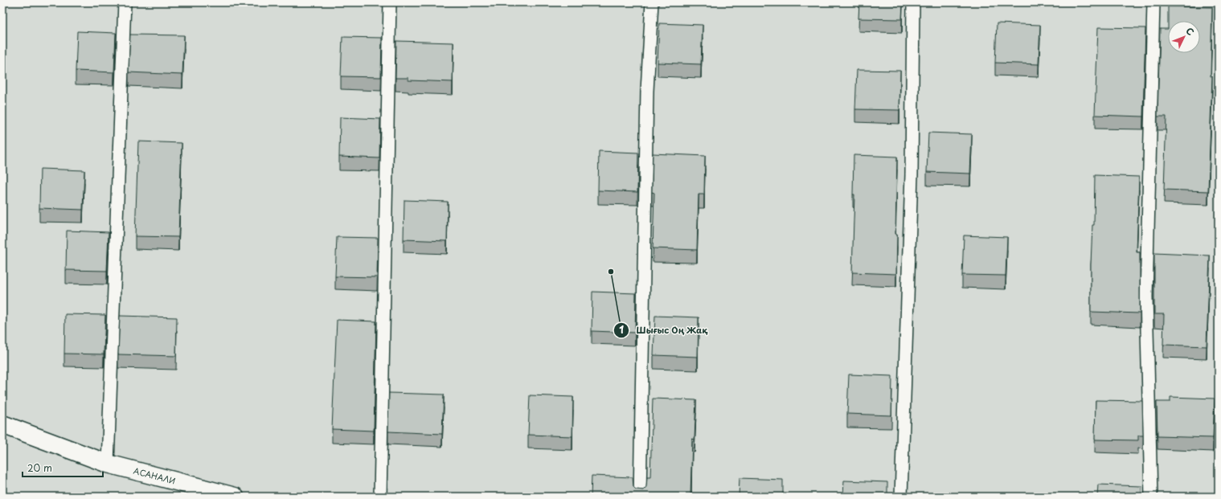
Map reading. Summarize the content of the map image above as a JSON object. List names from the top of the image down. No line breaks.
{"streets":{"street":["АСАНАЛИ"]},"places":["Шығыс Оң Жақ"],"scale_bar":"20 m","north":"top right"}
